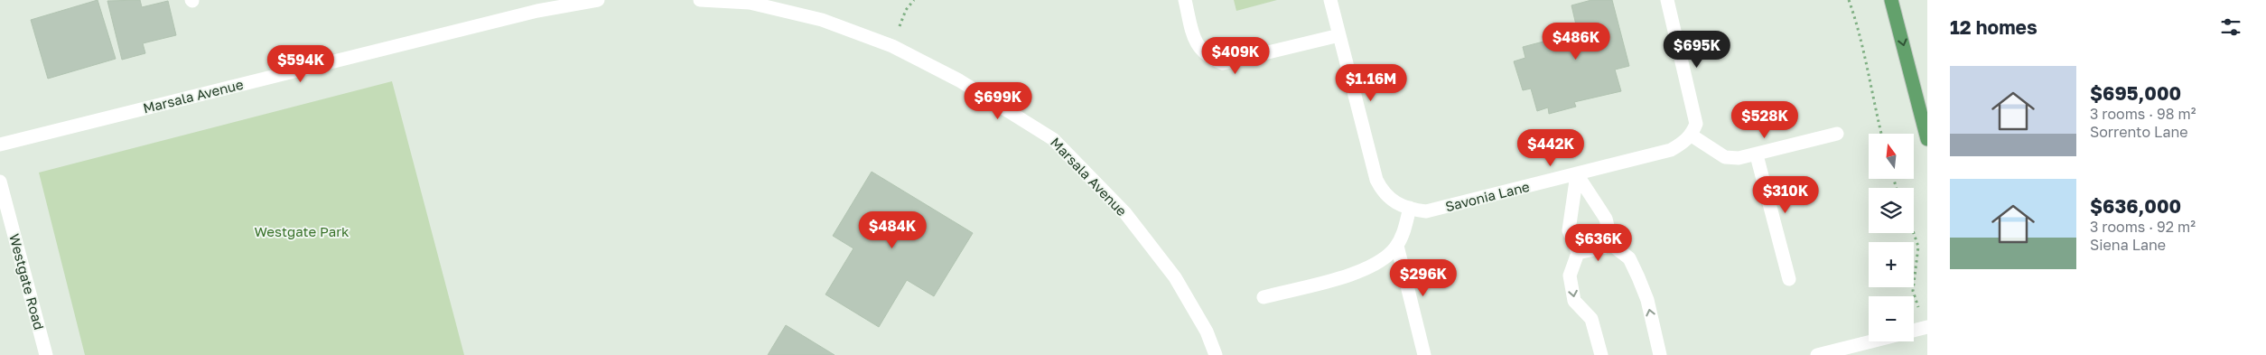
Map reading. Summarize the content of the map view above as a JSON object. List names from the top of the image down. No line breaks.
{"streets":{"street":["Marsala Avenue","Savonia Lane","Westgate Road"]},"parks":["Westgate Park"],"north":"top","page":{"heading":"12 homes","price":["$486K","$695K","$409K","$594K","$1.16M","$699K","$528K","$442K","$310K","$484K","$636K","$296K"],"list":[{"name":"$695,000","note":"3 rooms · 98 m² · Sorrento Lane"},{"name":"$636,000","note":"3 rooms · 92 m² · Siena Lane"}],"map_buttons":["+","−"]}}
